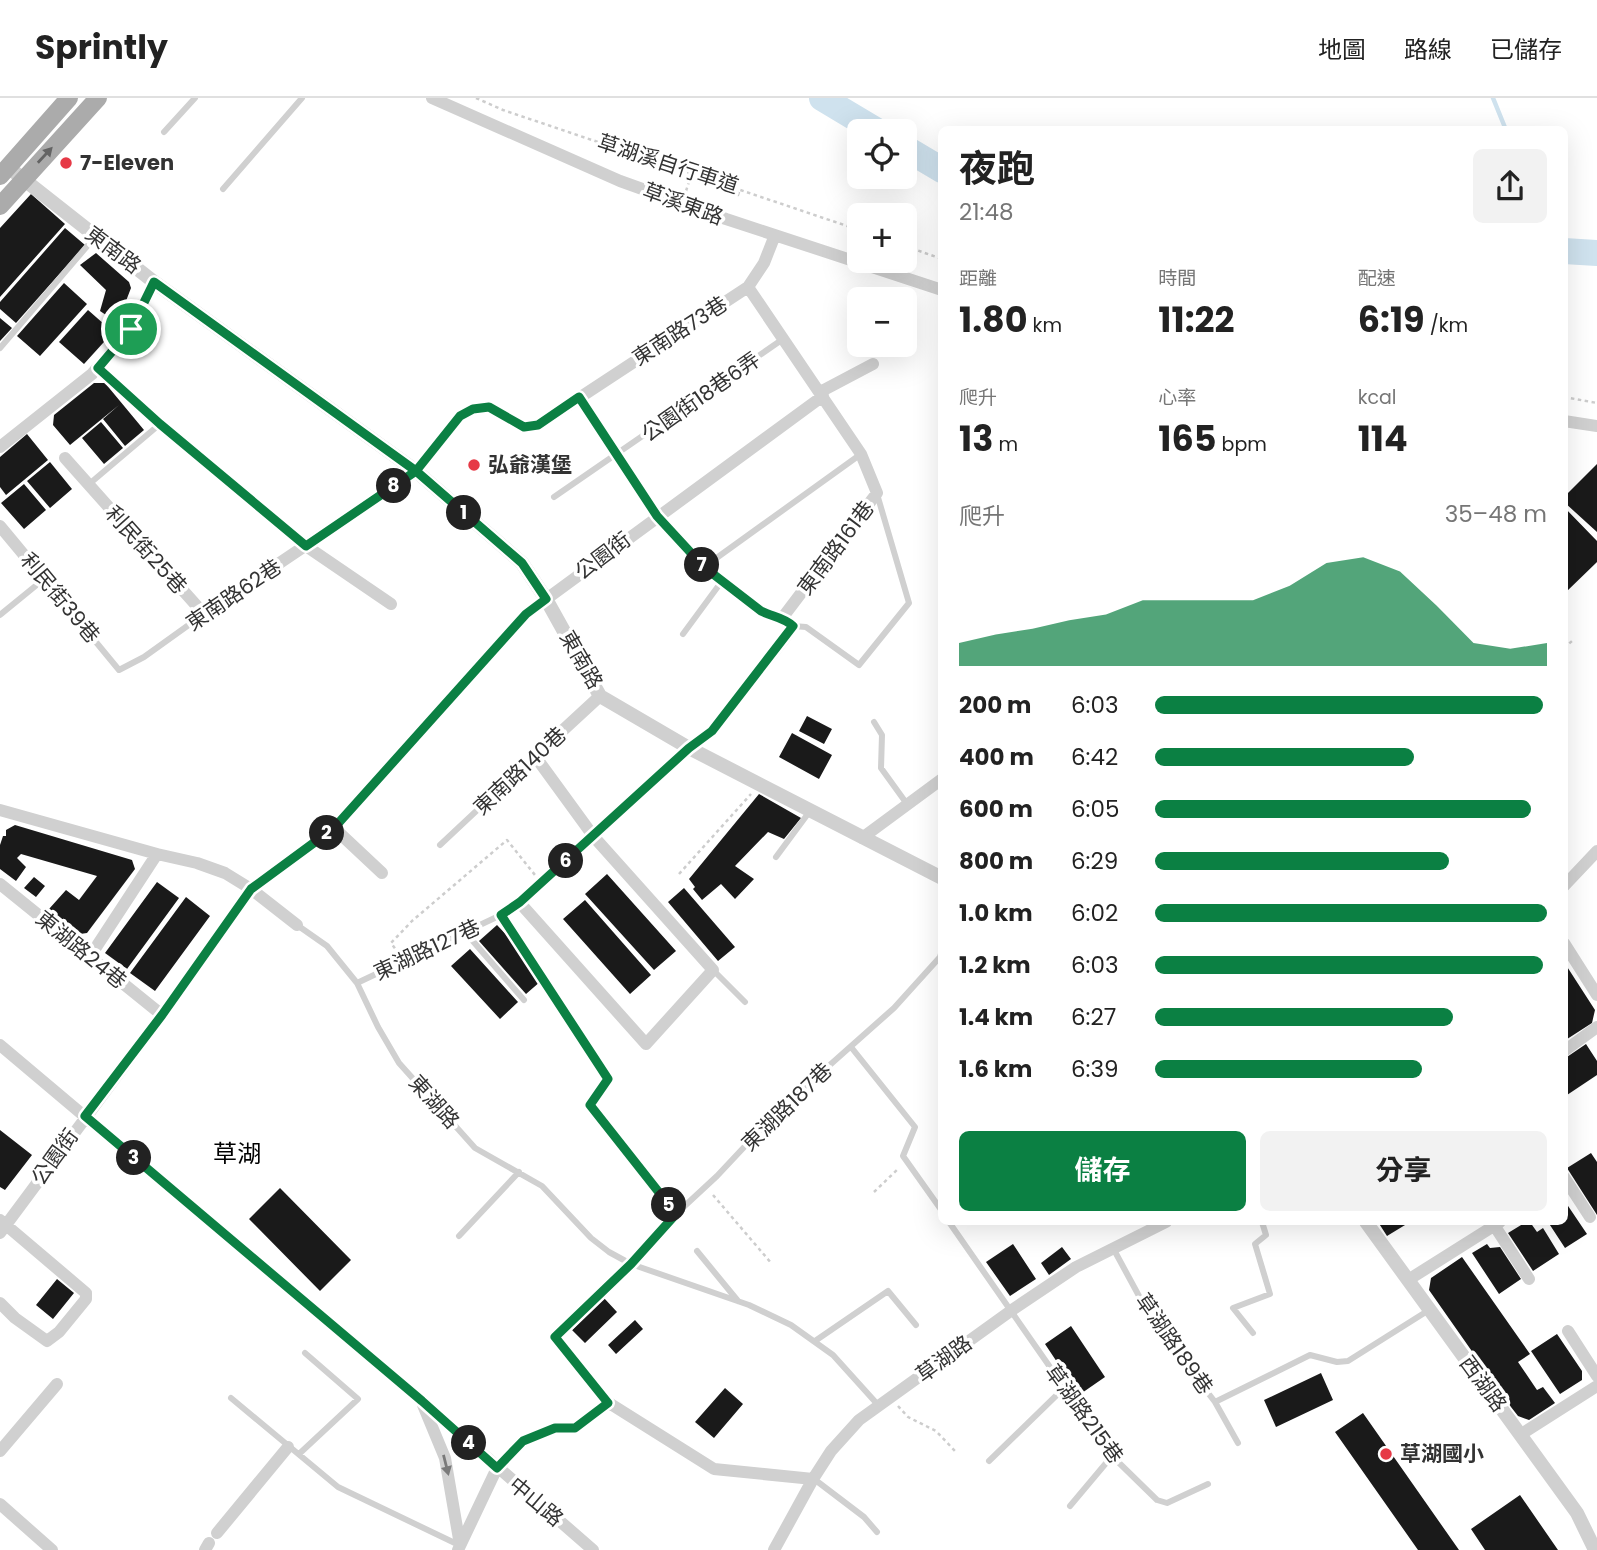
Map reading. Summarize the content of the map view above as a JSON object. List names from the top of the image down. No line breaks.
{"streets":{"street":["草溪東路","東南路","東南路73巷","東南路161巷","利民街25巷","公園街","東南路62巷","利民街39巷","東南路140巷","東湖路24巷","東湖路","草湖路","西湖路","中山路"],"lane":["公園街18巷6弄","東湖路127巷","東湖路187巷","草湖路189巷","草湖路215巷"],"path":["草湖溪自行車道"]},"crossings":[["東南路","東南路73巷"],["東南路","公園街"],["東南路","東南路62巷"],["東南路","東南路140巷"],["東南路","東湖路127巷"],["東南路73巷","公園街18巷6弄"],["東南路73巷","東南路161巷"],["東南路73巷","公園街"],["東南路73巷","東南路62巷"],["利民街25巷","東南路62巷"],["公園街","東湖路24巷"],["公園街","東湖路"],["公園街","中山路"],["東南路62巷","利民街39巷"],["東湖路127巷","東湖路"],["東湖路","東湖路187巷"],["東湖路","草湖路"],["草湖路189巷","草湖路"],["草湖路189巷","西湖路"],["草湖路","草湖路215巷"]],"districts":["草湖"],"places":["7-Eleven","弘爺漢堡","草湖國小"],"page":{"header":"Sprintly","nav":["地圖","路線","已儲存"],"map_buttons":["+","−"],"heading":["夜跑","21:48"],"stats":[["距離","1.80 km"],["時間","11:22"],["配速","6:19 /km"],["爬升","13 m"],["心率","165 bpm"],["kcal","114"]],"pins":["8","1","7","2","6","3","5","4"],"chart":["爬升","35–48 m"],"list":[{"name":"200 m","note":"6:03"},{"name":"400 m","note":"6:42"},{"name":"600 m","note":"6:05"},{"name":"800 m","note":"6:29"},{"name":"1.0 km","note":"6:02"},{"name":"1.2 km","note":"6:03"},{"name":"1.4 km","note":"6:27"},{"name":"1.6 km","note":"6:39"}],"buttons":["儲存","分享"]}}
